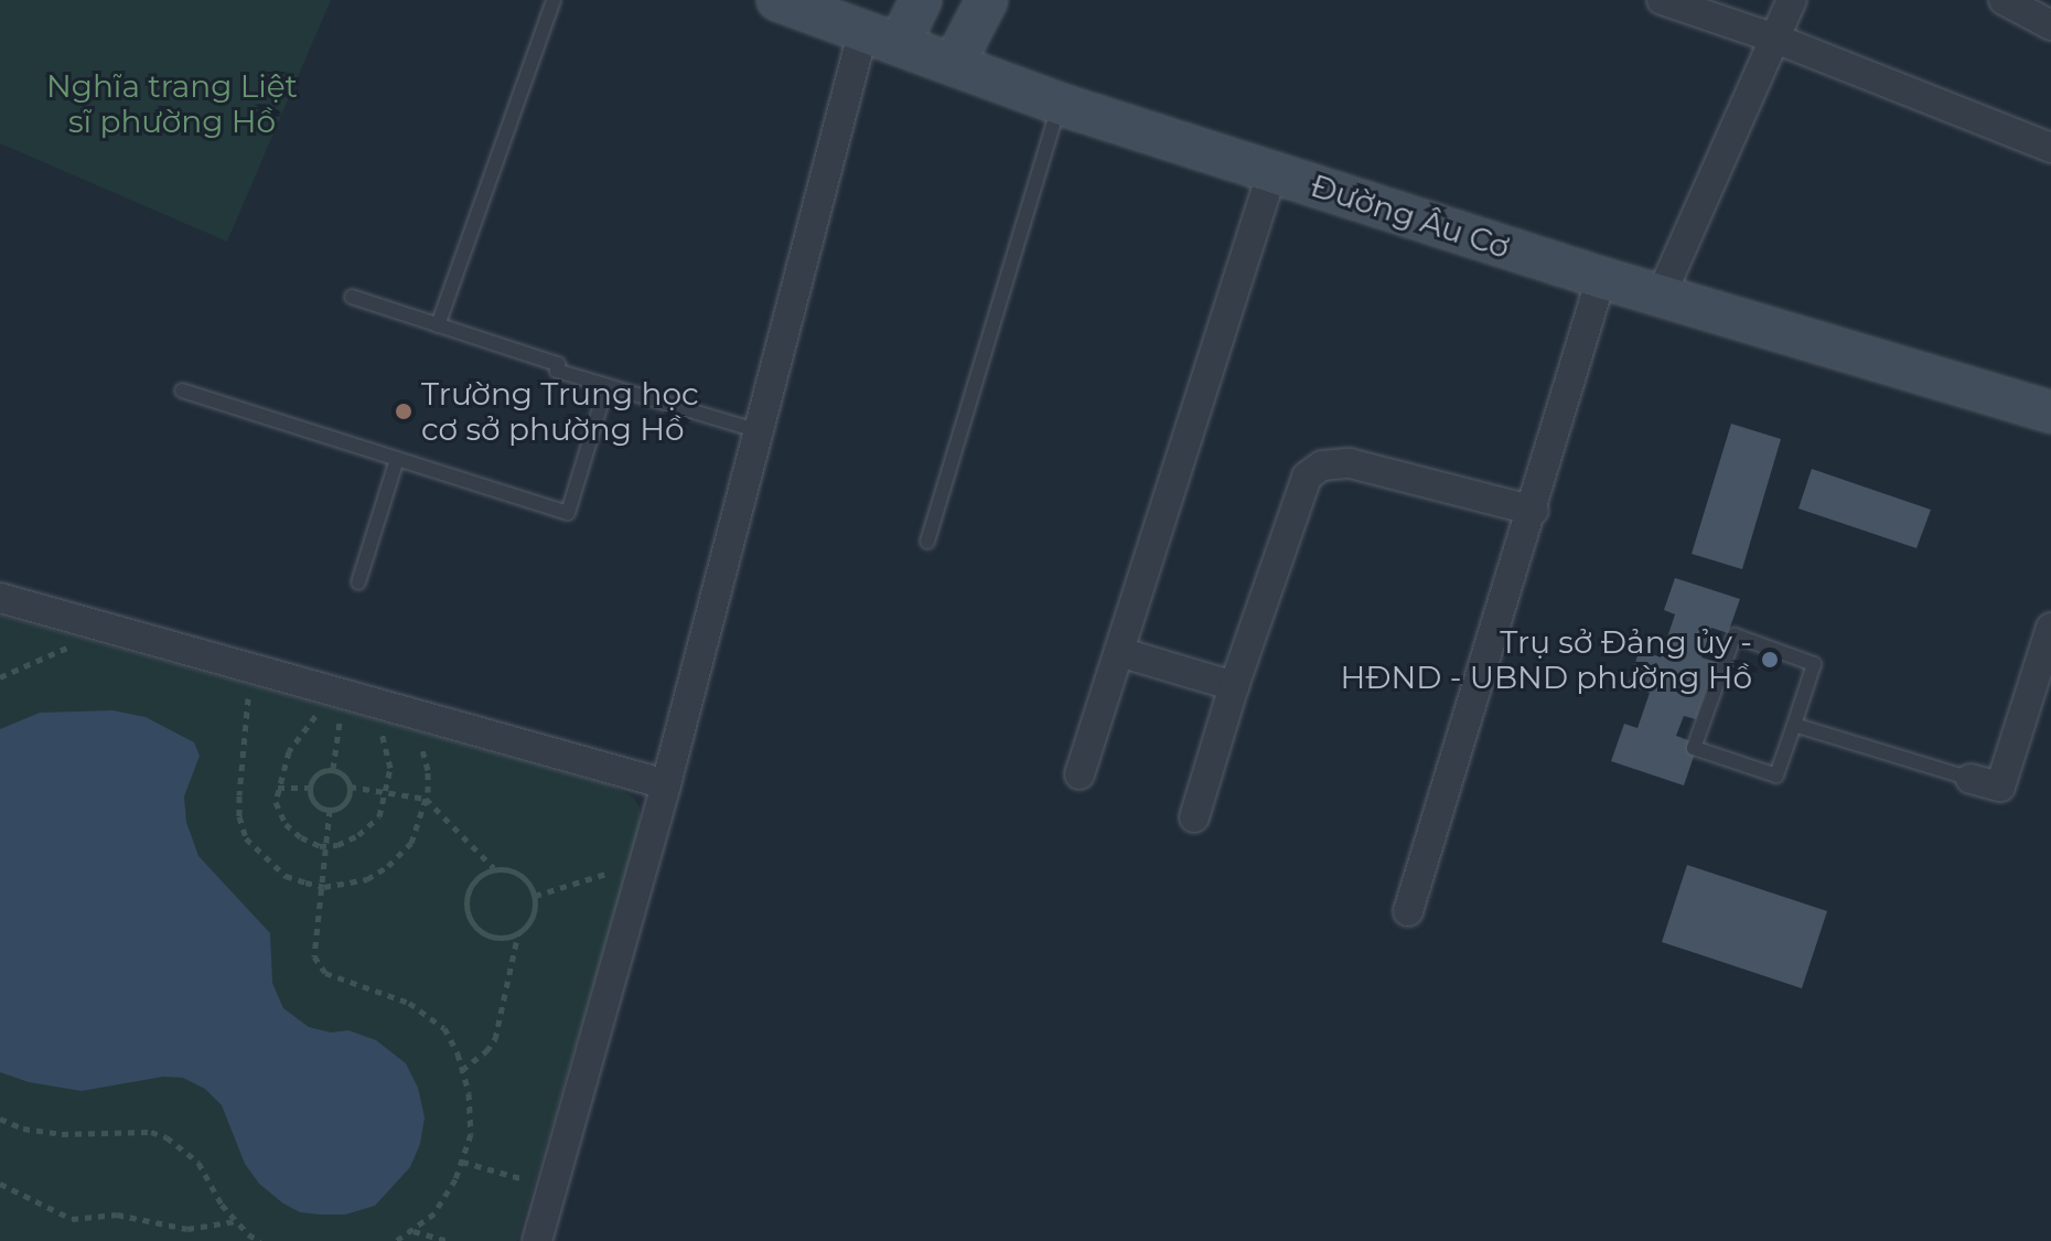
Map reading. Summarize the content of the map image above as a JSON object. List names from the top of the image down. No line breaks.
{"streets":{"main road":["Đường Âu Cơ"]},"parks":["Nghĩa trang Liệt sĩ phường Hồ"],"places":["Trường Trung học cơ sở phường Hồ","Trụ sở Đảng ủy - HĐND - UBND phường Hồ"]}
